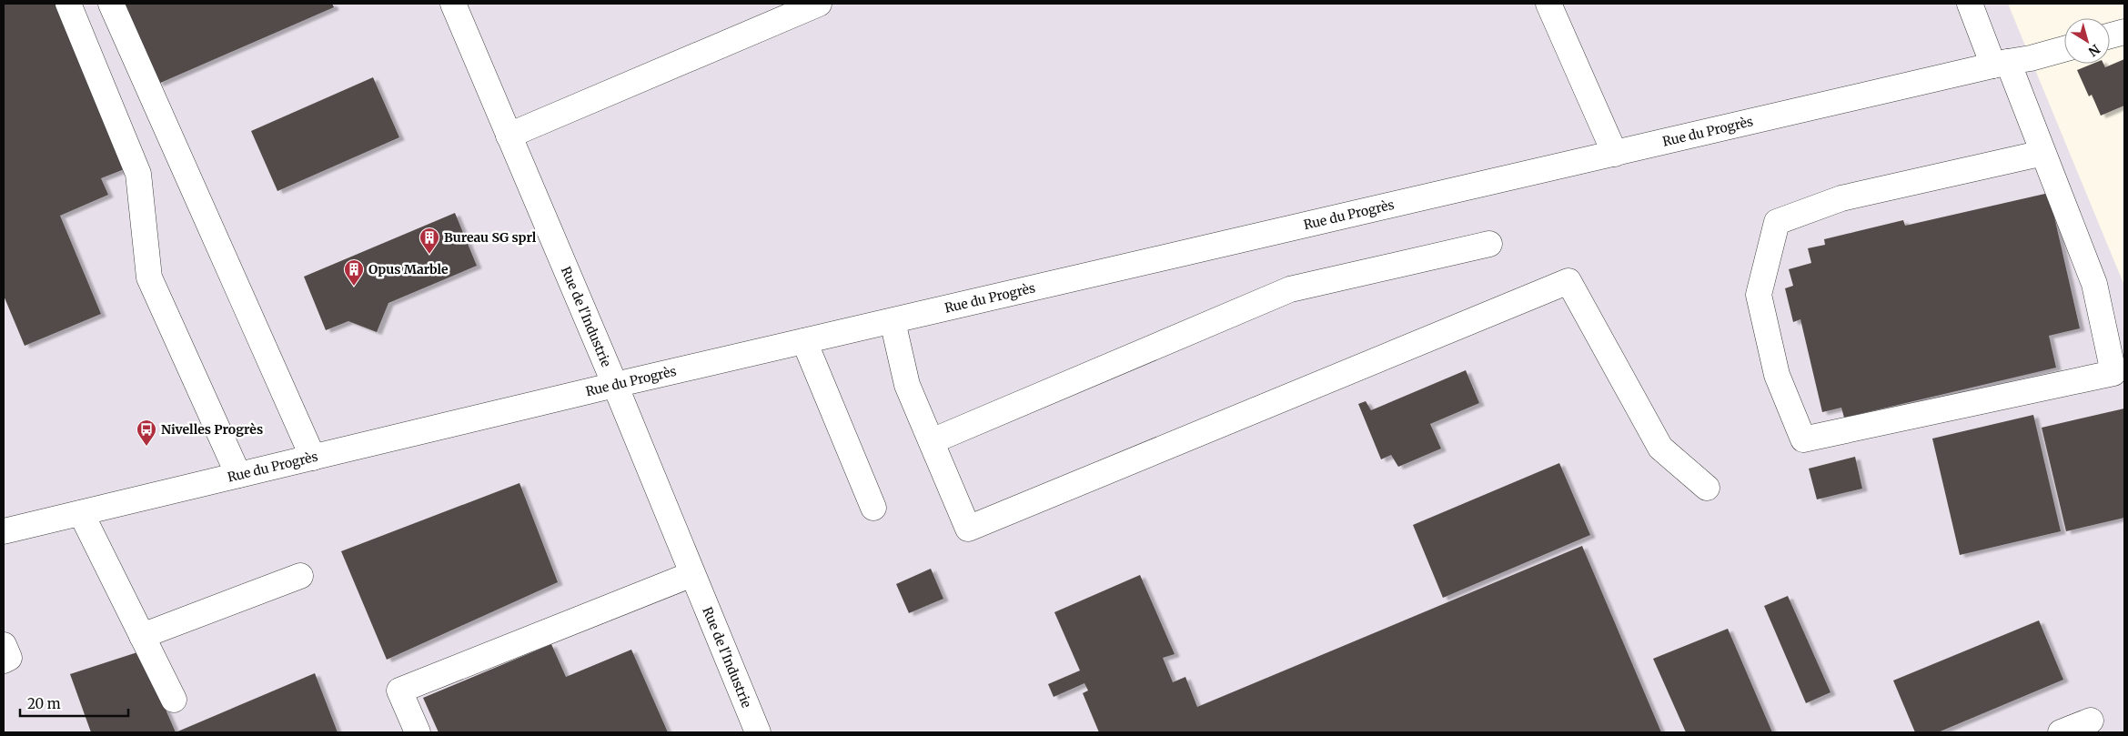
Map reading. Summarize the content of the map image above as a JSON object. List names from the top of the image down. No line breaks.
{"streets":{"street":["Rue du Progrès","Rue de l'Industrie"]},"crossings":[["Rue du Progrès","Rue de l'Industrie"]],"places":{"building":["Bureau SG sprl","Opus Marble"],"bus stop":["Nivelles Progrès"]},"scale_bar":"20 m","north":"bottom right"}
